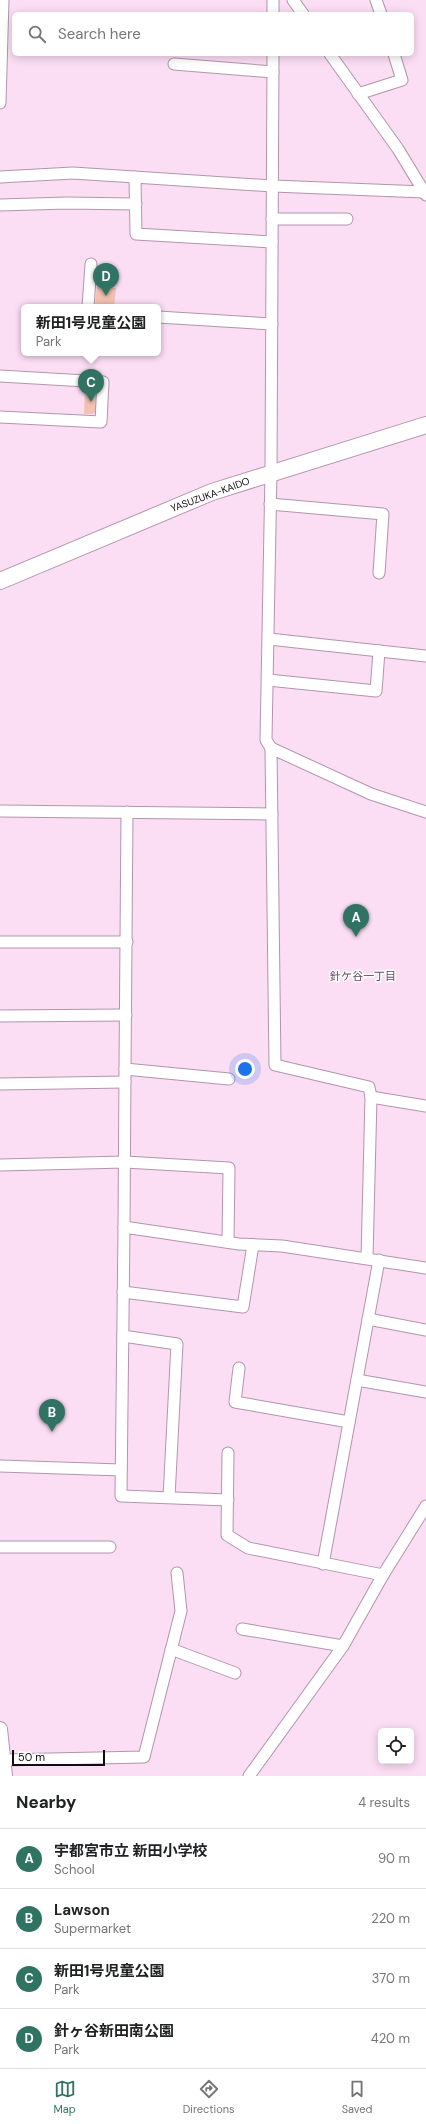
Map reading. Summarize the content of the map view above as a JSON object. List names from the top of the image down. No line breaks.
{"streets":{"main road":["YASUZUKA-KAIDO"]},"districts":["針ケ谷一丁目"],"scale_bar":"50 m","page":{"search":"Search here","pins":["D","C","A","B"],"popup":["新田1号児童公園","Park"],"scale":"50 m","heading":["Nearby","4 results"],"list":[{"mark":"A","name":"宇都宮市立 新田小学校","note":"School","value":"90 m"},{"mark":"B","name":"Lawson","note":"Supermarket","value":"220 m"},{"mark":"C","name":"新田1号児童公園","note":"Park","value":"370 m"},{"mark":"D","name":"針ヶ谷新田南公園","note":"Park","value":"420 m"}],"nav":["Map","Directions","Saved"]}}
